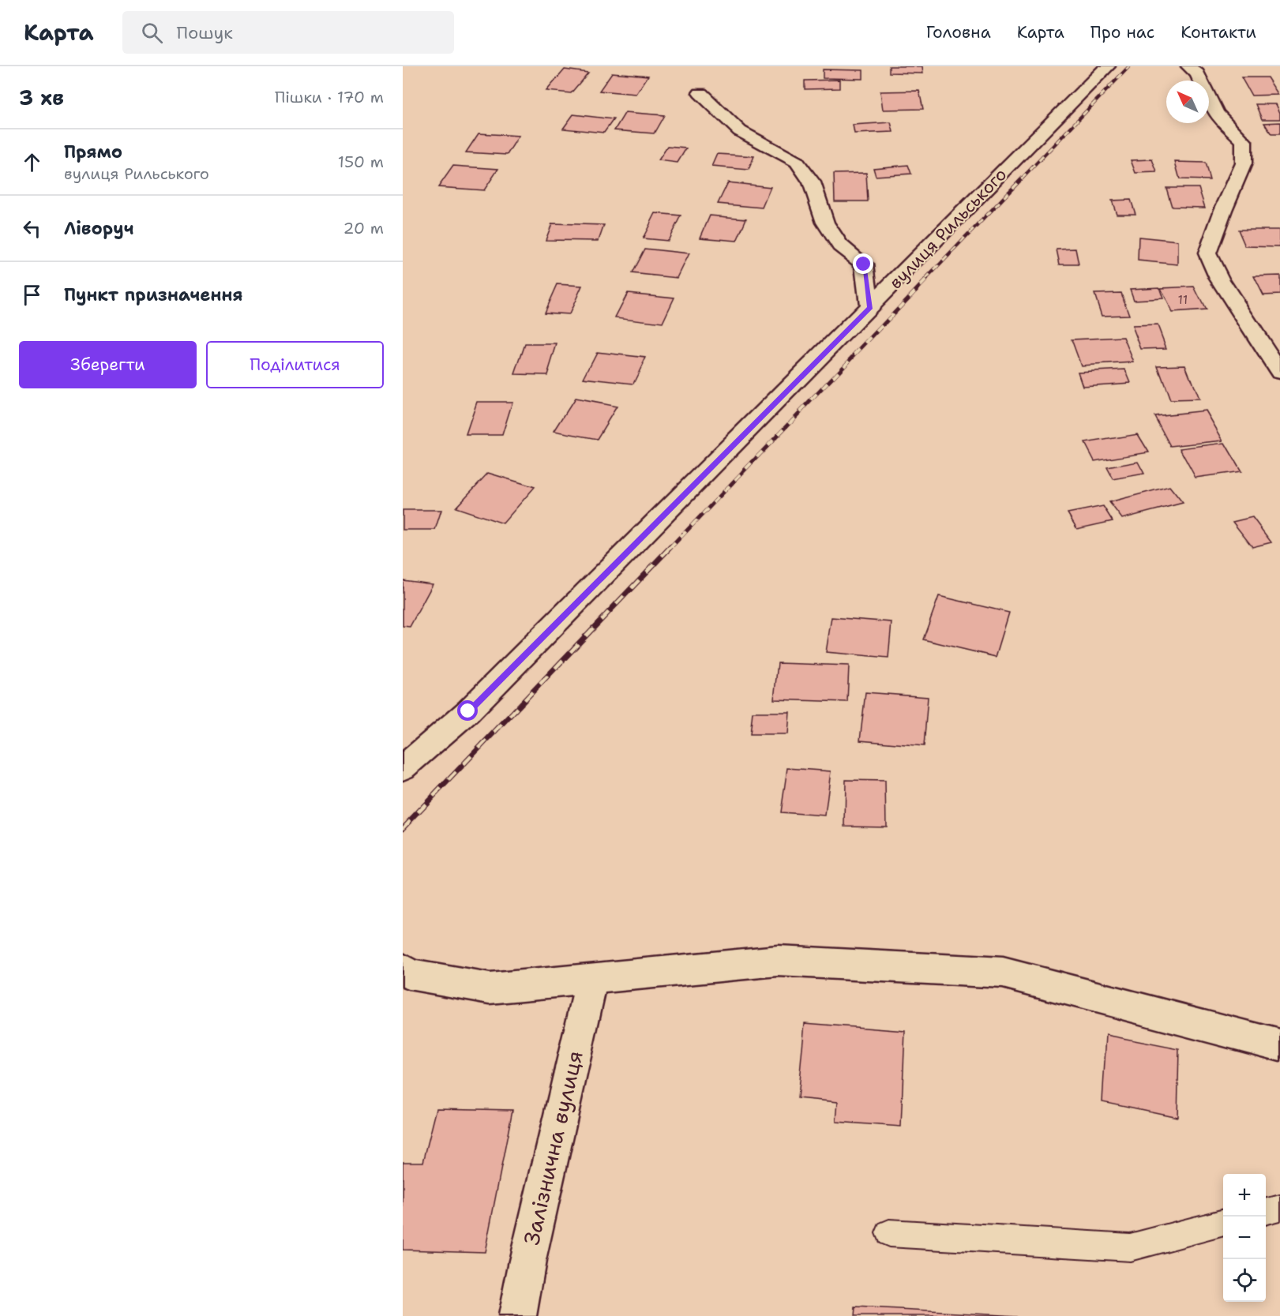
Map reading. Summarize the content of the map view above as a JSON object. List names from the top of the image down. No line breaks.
{"streets":{"street":["вулиця Рильського","Залізнична вулиця"]},"house_numbers":["11"],"north":"top left","page":{"header":"Карта","search":"Пошук","nav":["Головна","Карта","Про нас","Контакти"],"heading":["3 хв","Пішки · 170 m"],"list":[["Прямо","вулиця Рильського","150 m"],["Ліворуч","20 m"],"Пункт призначення"],"buttons":["Зберегти","Поділитися"],"map_buttons":["+","−"]}}
